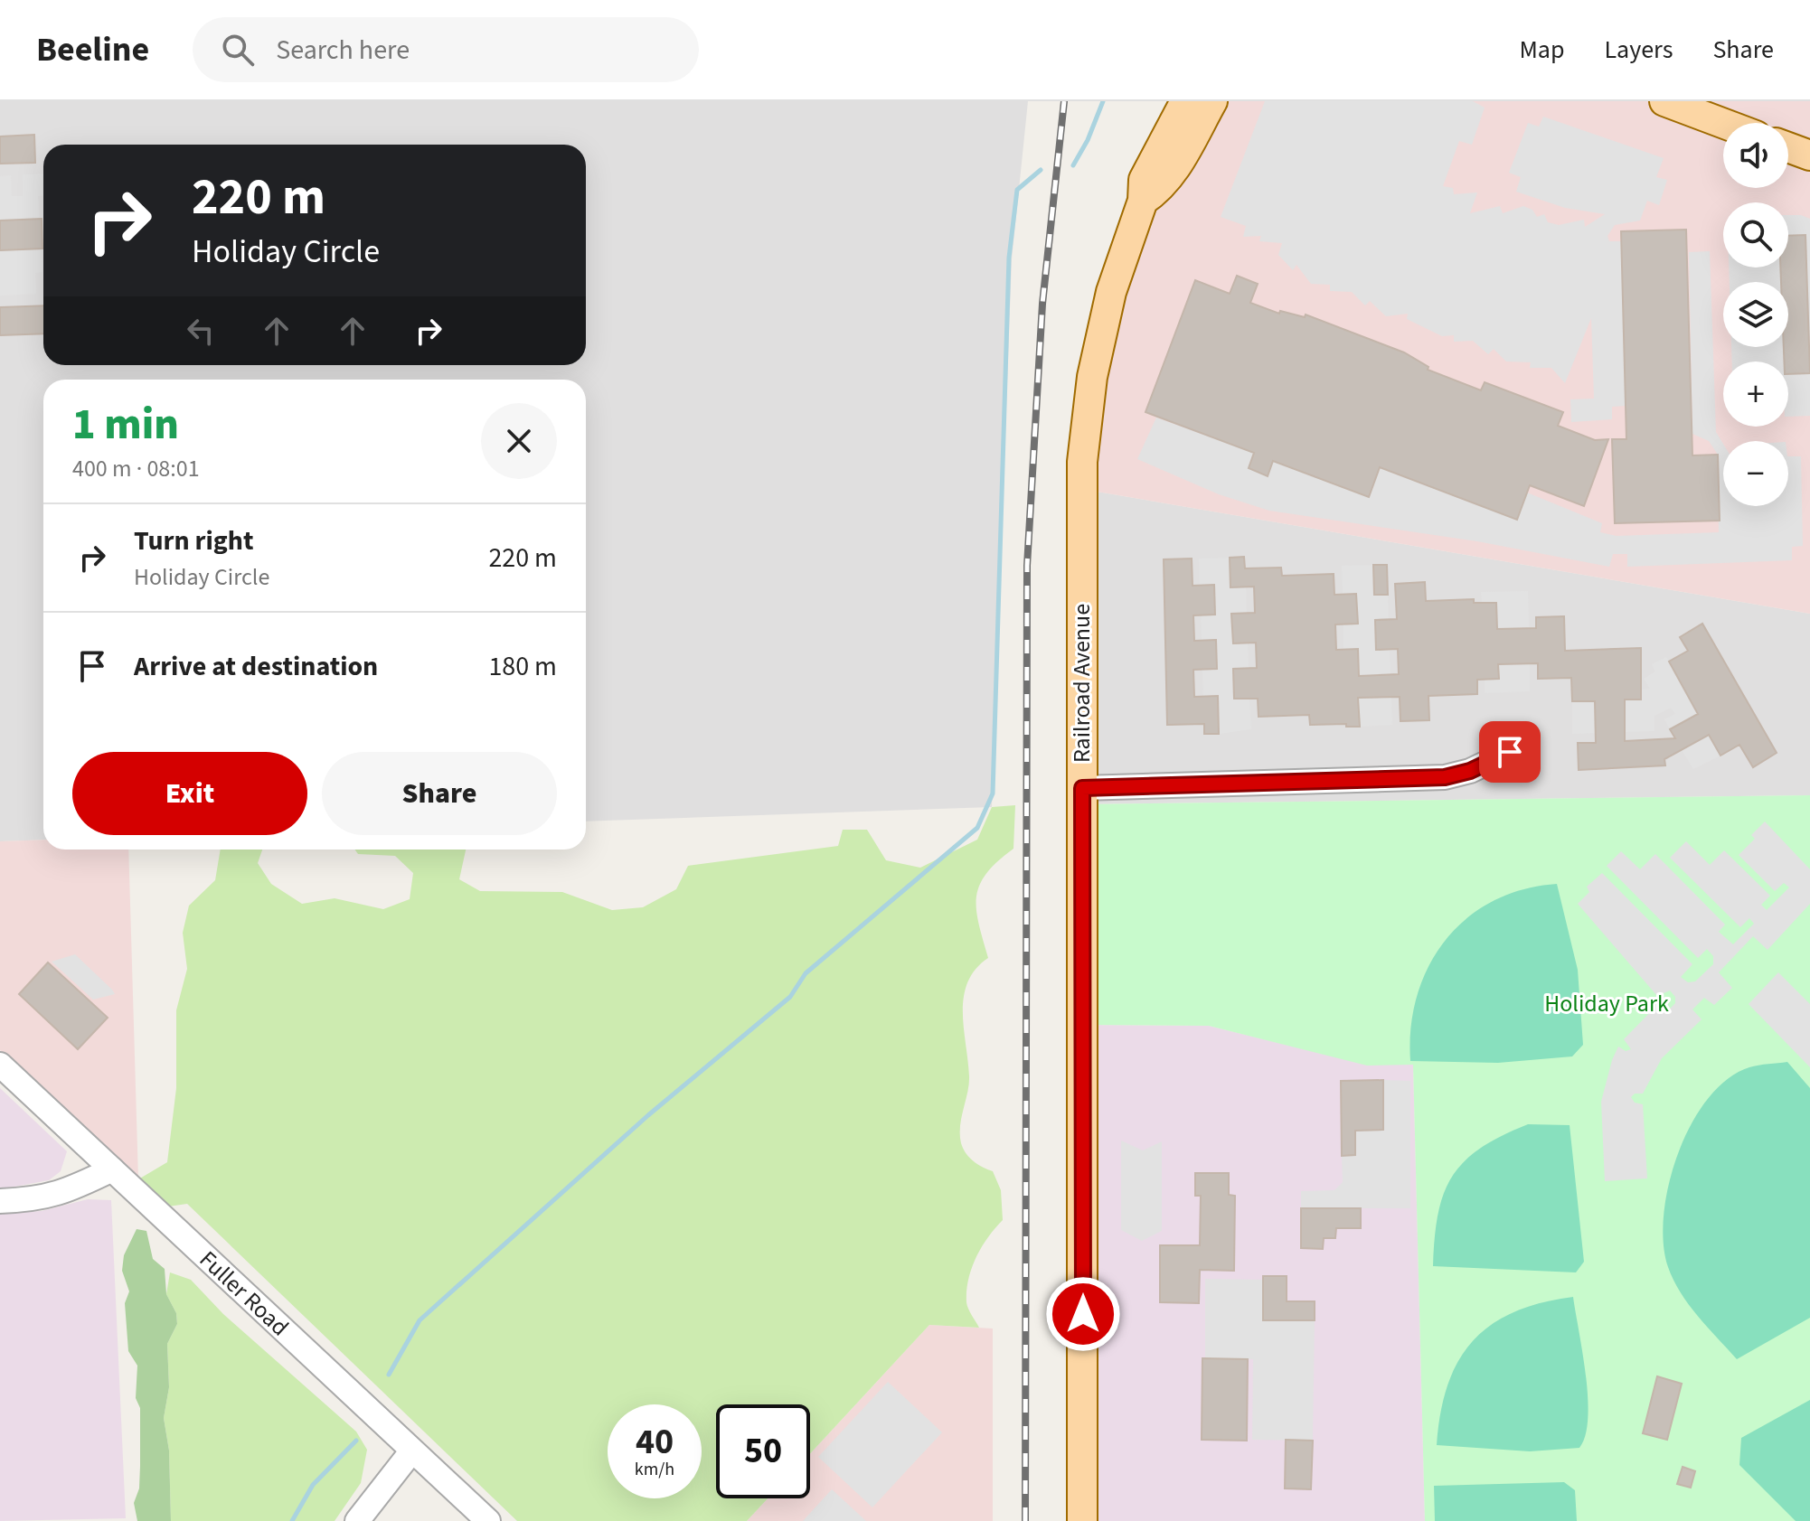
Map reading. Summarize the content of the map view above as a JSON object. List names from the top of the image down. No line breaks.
{"streets":{"main road":["Railroad Avenue"],"street":["Fuller Road"]},"parks":["Holiday Park"],"page":{"header":"Beeline","search":"Search here","nav":["Map","Layers","Share"],"map_buttons":["+","−"],"turn":["220 m","Holiday Circle"],"heading":["1 min","400 m · 08:01"],"list":[{"name":"Turn right","note":"Holiday Circle","value":"220 m"},{"name":"Arrive at destination","value":"180 m"}],"buttons":["Exit","Share"],"speed":"40 km/h","limit":"50"}}
